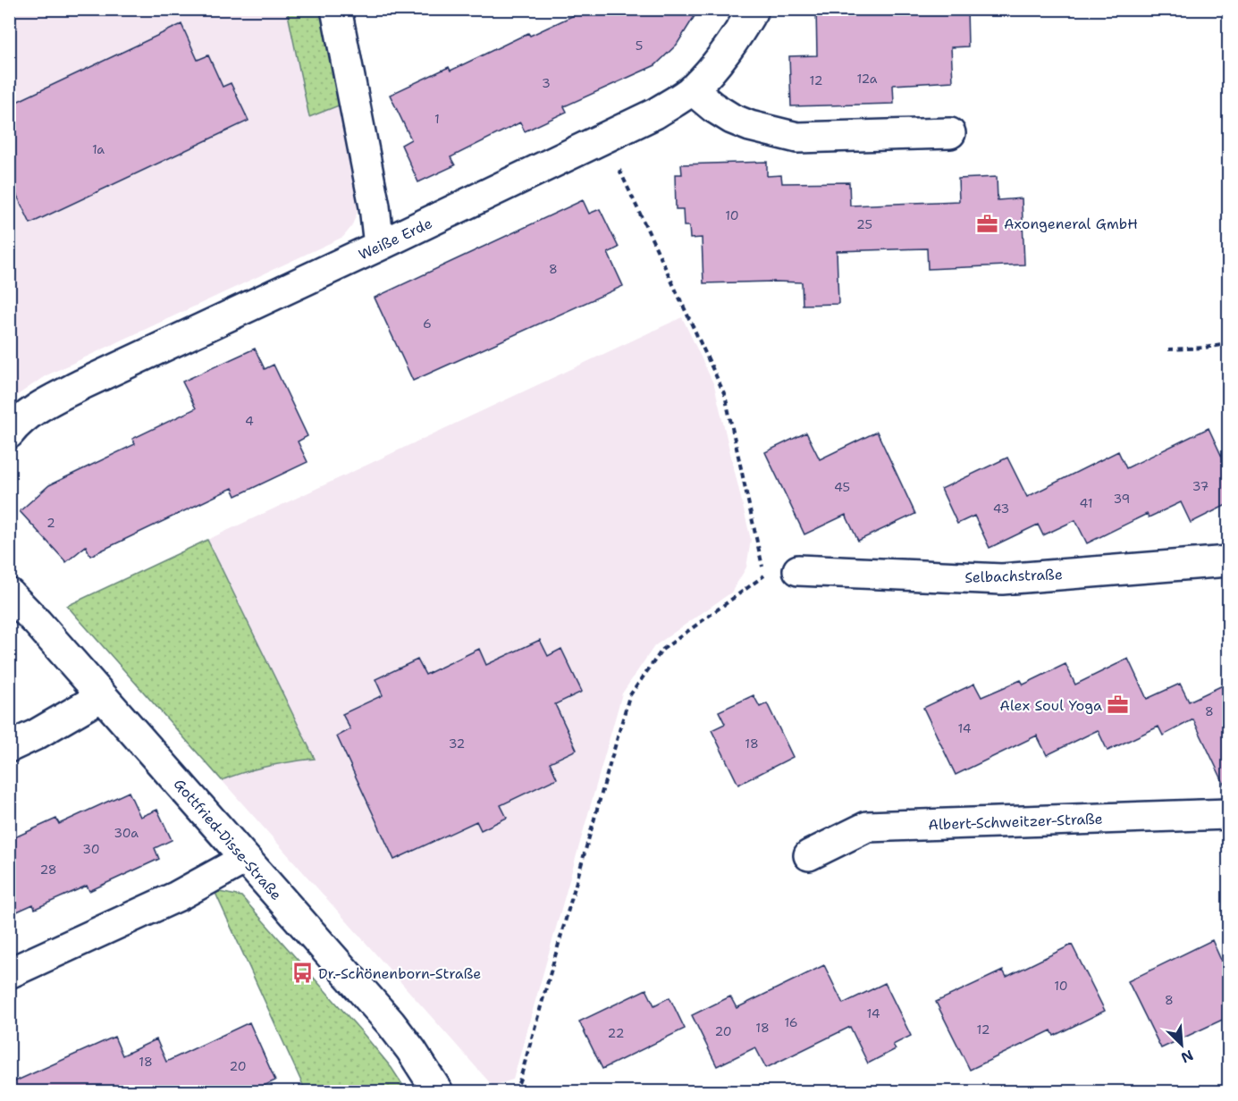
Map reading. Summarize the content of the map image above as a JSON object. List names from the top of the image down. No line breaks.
{"streets":{"street":["Weiße Erde","Selbachstraße","Albert-Schweitzer-Straße","Gottfried-Disse-Straße"]},"places":{"office":["Axongeneral GmbH","Alex Soul Yoga"],"bus stop":["Dr.-Schönenborn-Straße"]},"house_numbers":["5","12a","12","3","1","1a","10","25","8","6","4","37","45","39","41","43","2","8","14","32","18","30a","30","28","10","8","14","16","18","12","20","22","18","20"],"north":"bottom right"}
